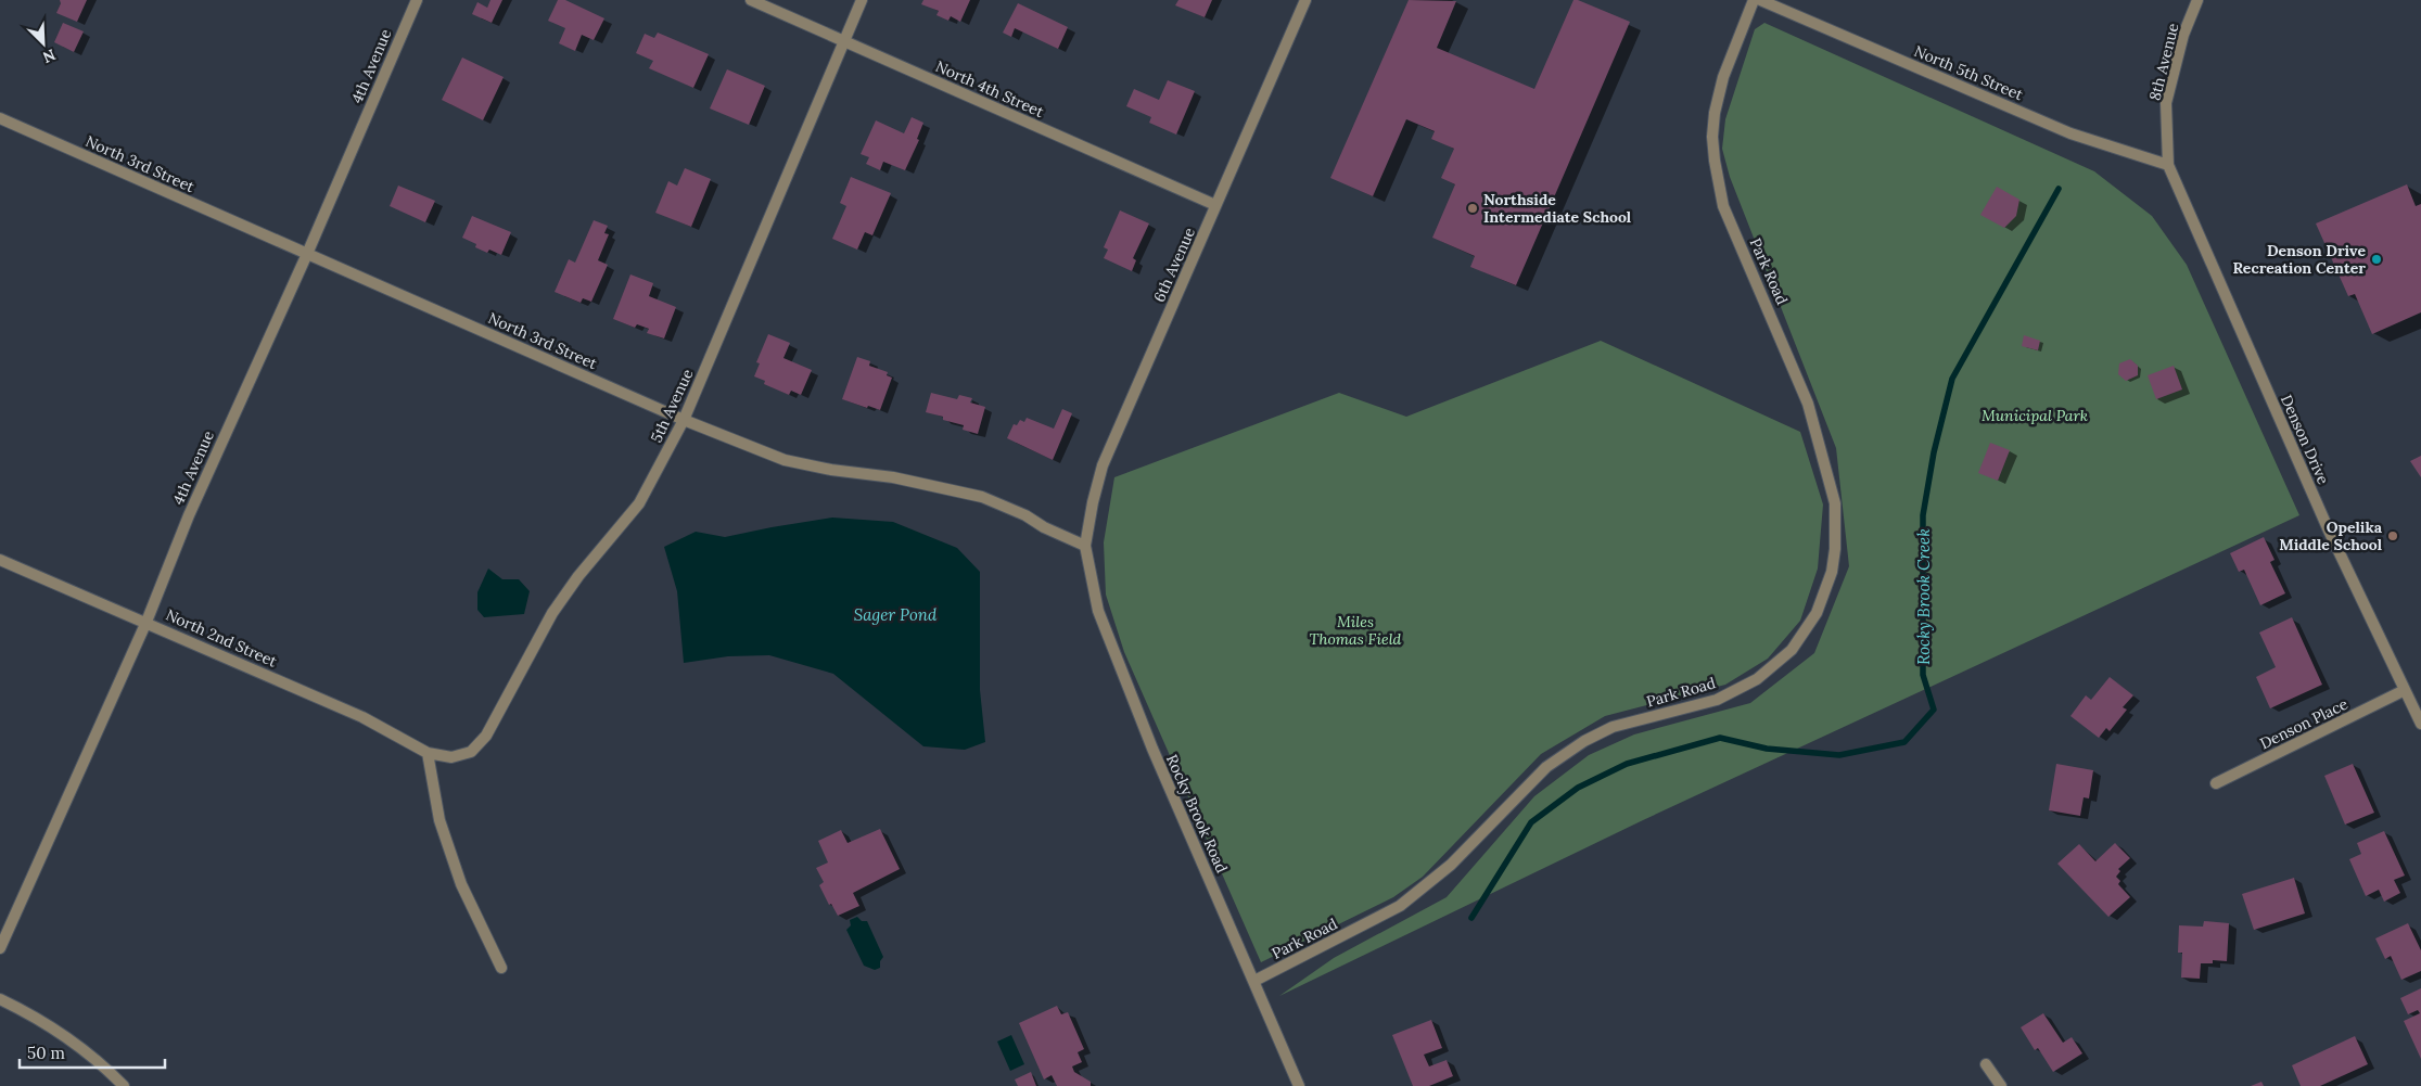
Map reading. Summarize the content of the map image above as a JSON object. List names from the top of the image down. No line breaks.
{"streets":{"street":["8th Avenue","4th Avenue","North 5th Street","North 4th Street","North 3rd Street","6th Avenue","Park Road","5th Avenue","Denson Drive","North 2nd Street","Denson Place","Rocky Brook Road"]},"crossings":[["8th Avenue","North 5th Street"],["8th Avenue","Denson Drive"],["4th Avenue","North 3rd Street"],["4th Avenue","North 2nd Street"],["North 5th Street","Denson Drive"],["North 4th Street","6th Avenue"],["North 4th Street","5th Avenue"],["North 3rd Street","6th Avenue"],["North 3rd Street","5th Avenue"],["North 3rd Street","Rocky Brook Road"],["6th Avenue","Rocky Brook Road"],["Park Road","Rocky Brook Road"],["5th Avenue","North 2nd Street"],["Denson Drive","Denson Place"]],"water":["Rocky Brook Creek","Sager Pond"],"parks":["Municipal Park","Miles Thomas Field"],"places":["Northside Intermediate School","Denson Drive Recreation Center","Opelika Middle School"],"scale_bar":"50 m","north":"bottom right"}
